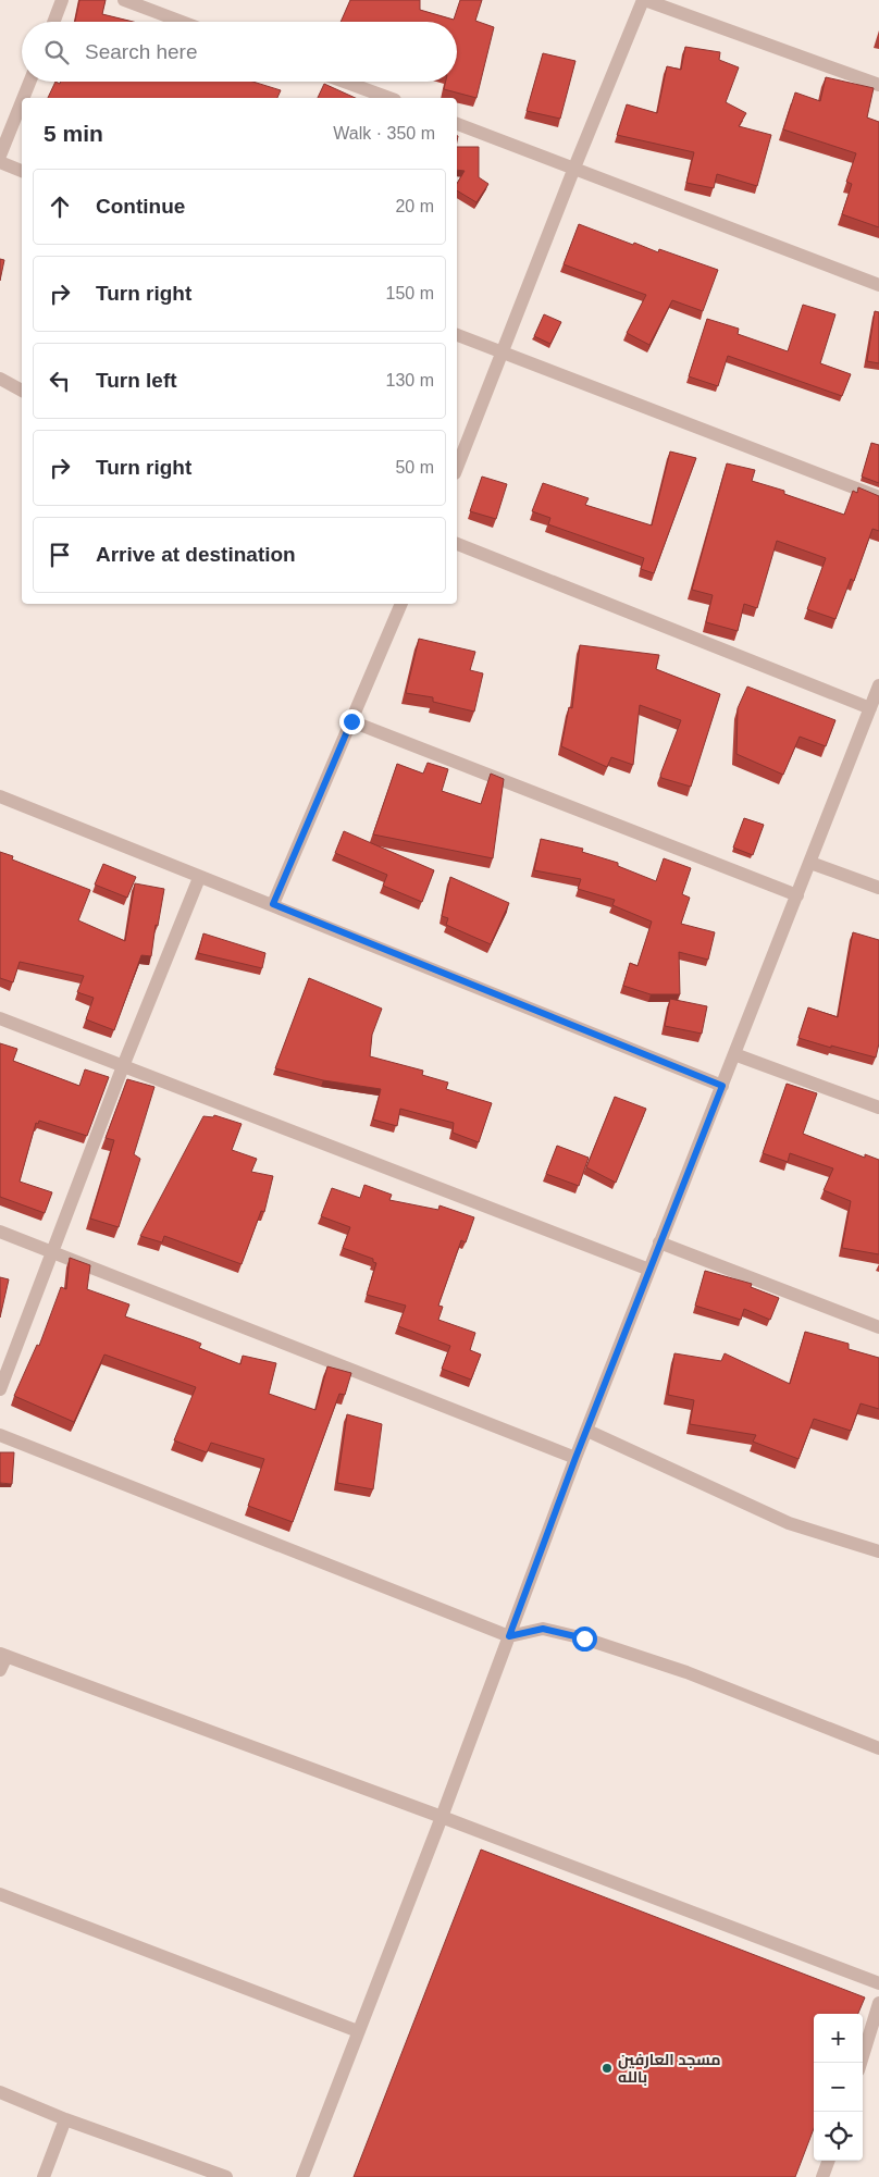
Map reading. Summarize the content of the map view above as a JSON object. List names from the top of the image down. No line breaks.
{"places":["مسجد العارفين بالله"],"page":{"search":"Search here","heading":["5 min","Walk · 350 m"],"list":[["Continue","20 m"],["Turn right","150 m"],["Turn left","130 m"],["Turn right","50 m"],"Arrive at destination"],"map_buttons":["+","−"]}}
